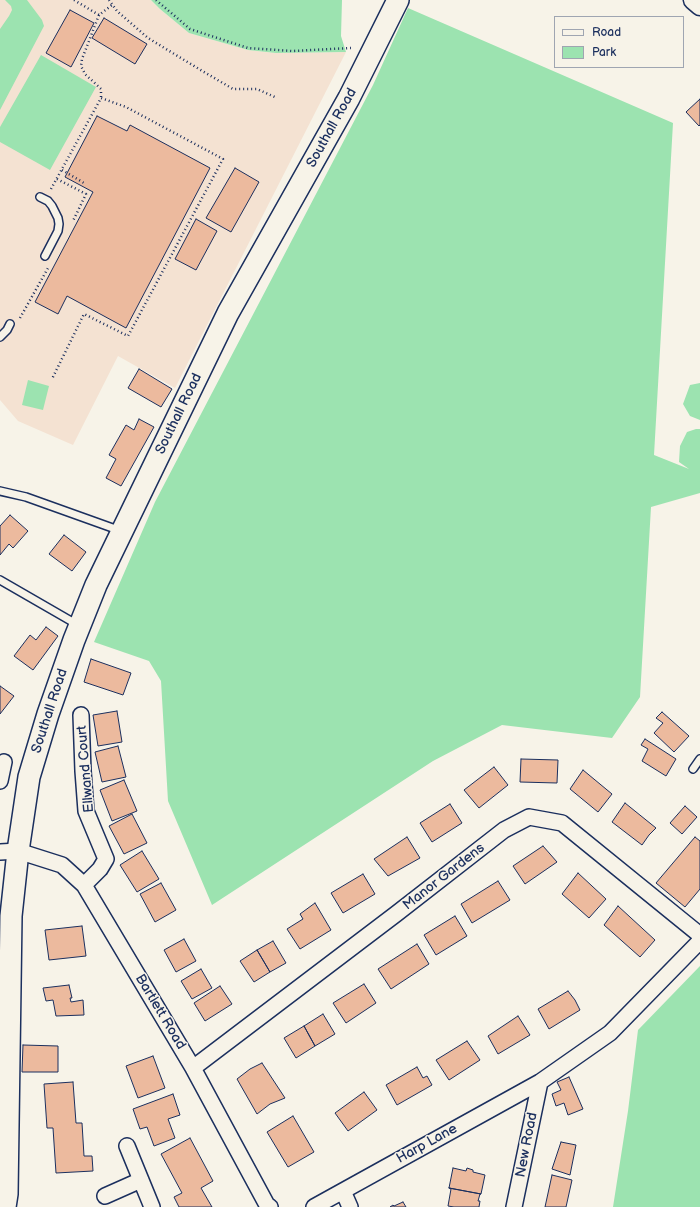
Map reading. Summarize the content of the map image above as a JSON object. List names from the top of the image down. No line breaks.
{"streets":{"main road":["Southall Road"],"street":["Ellwand Court","Manor Gardens","Bartlett Road","Harp Lane","New Road"]},"crossings":[["Southall Road","Bartlett Road"],["Ellwand Court","Bartlett Road"],["Manor Gardens","Bartlett Road"],["Harp Lane","New Road"]],"legend":["Road","Park"]}
